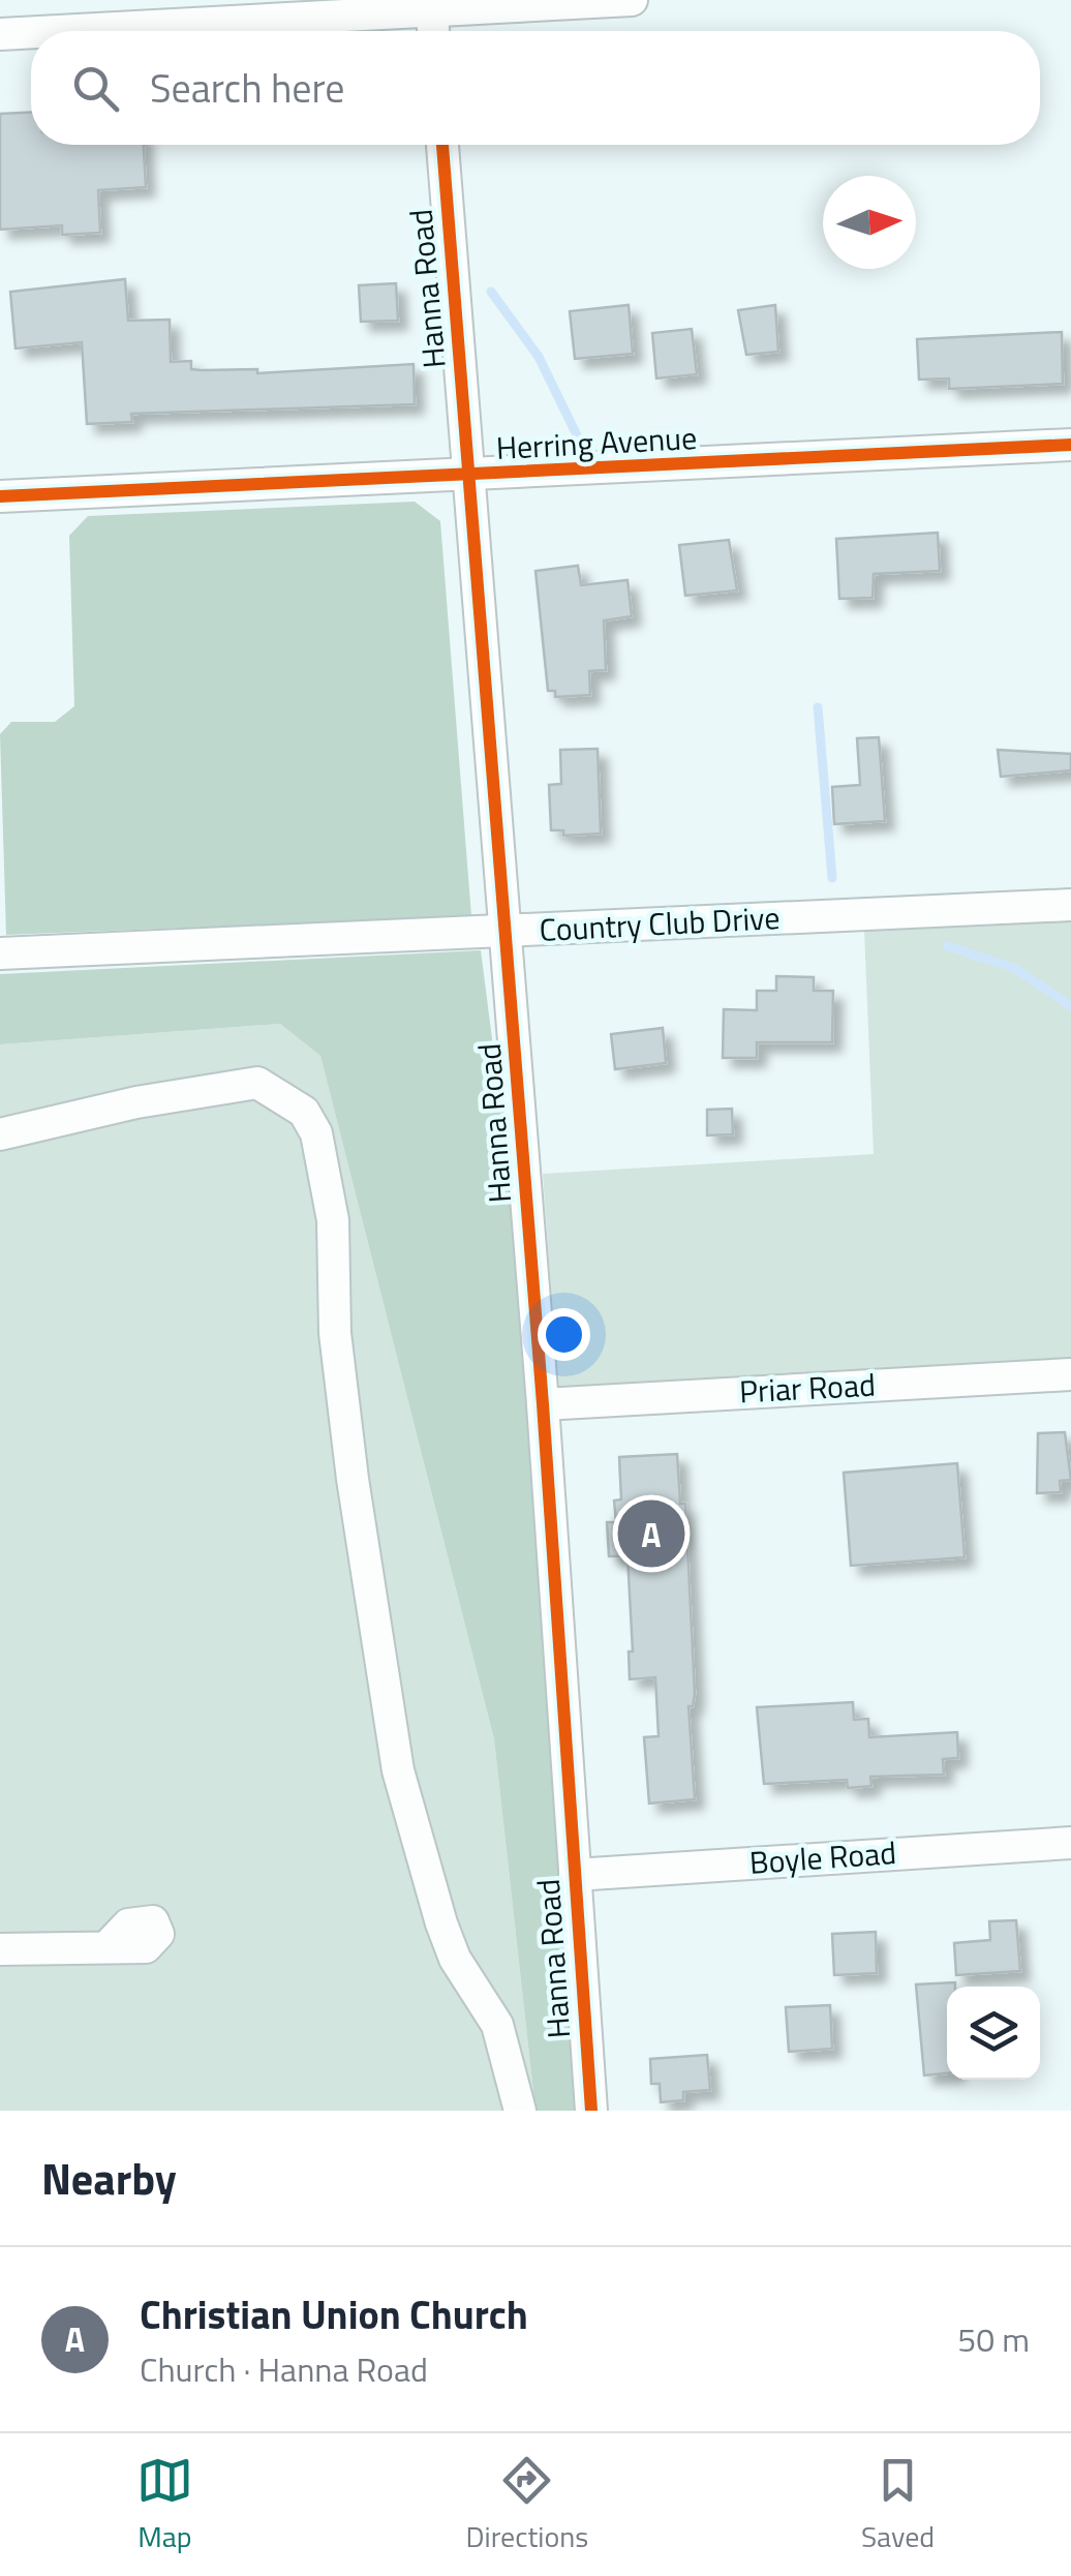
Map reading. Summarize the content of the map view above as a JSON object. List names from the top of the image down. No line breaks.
{"streets":{"street":["Hanna Road","Herring Avenue","Country Club Drive","Priar Road","Boyle Road"]},"crossings":[["Hanna Road","Herring Avenue"],["Hanna Road","Country Club Drive"],["Hanna Road","Priar Road"],["Hanna Road","Boyle Road"]],"north":"right","page":{"search":"Search here","pins":"A","heading":"Nearby","list":[{"mark":"A","name":"Christian Union Church","note":"Church · Hanna Road","value":"50 m"}],"nav":["Map","Directions","Saved"]}}
